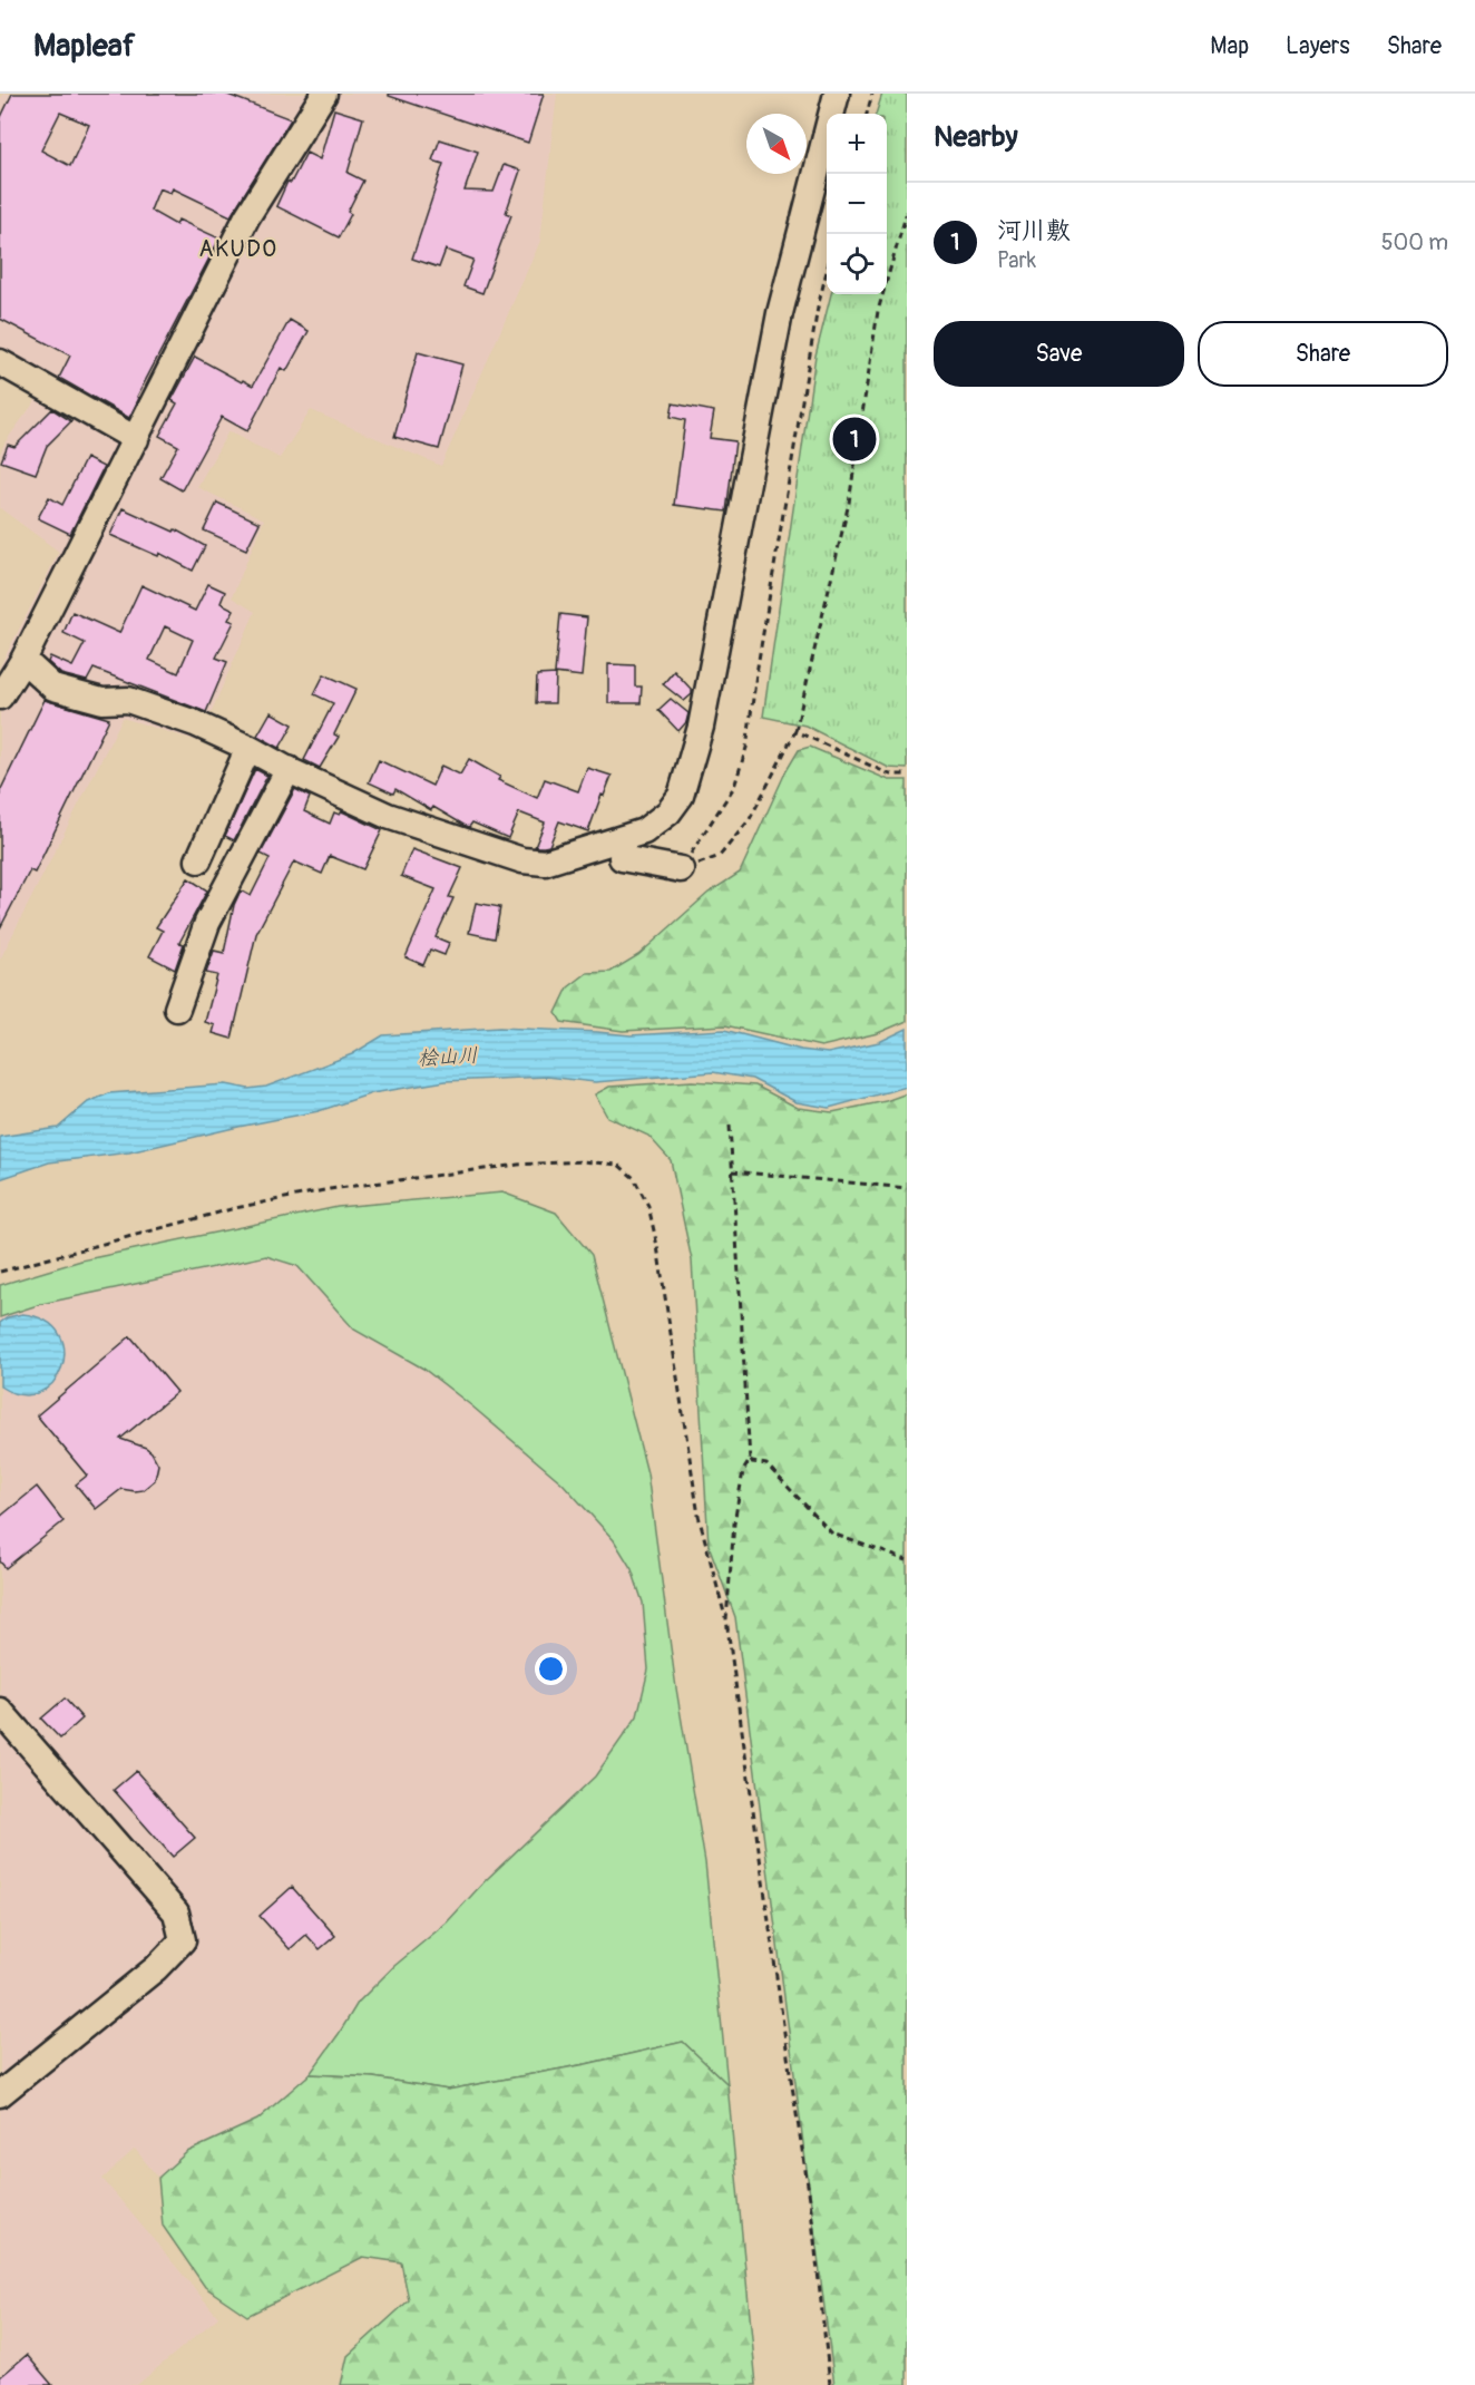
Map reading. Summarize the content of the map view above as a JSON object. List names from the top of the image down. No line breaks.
{"districts":["AKUDO"],"water":["桧山川"],"north":"bottom right","page":{"header":"Mapleaf","nav":["Map","Layers","Share"],"heading":"Nearby","map_buttons":["+","−"],"list":[{"mark":"1","name":"河川敷","note":"Park","value":"500 m"}],"buttons":["Save","Share"],"pins":"1"}}
